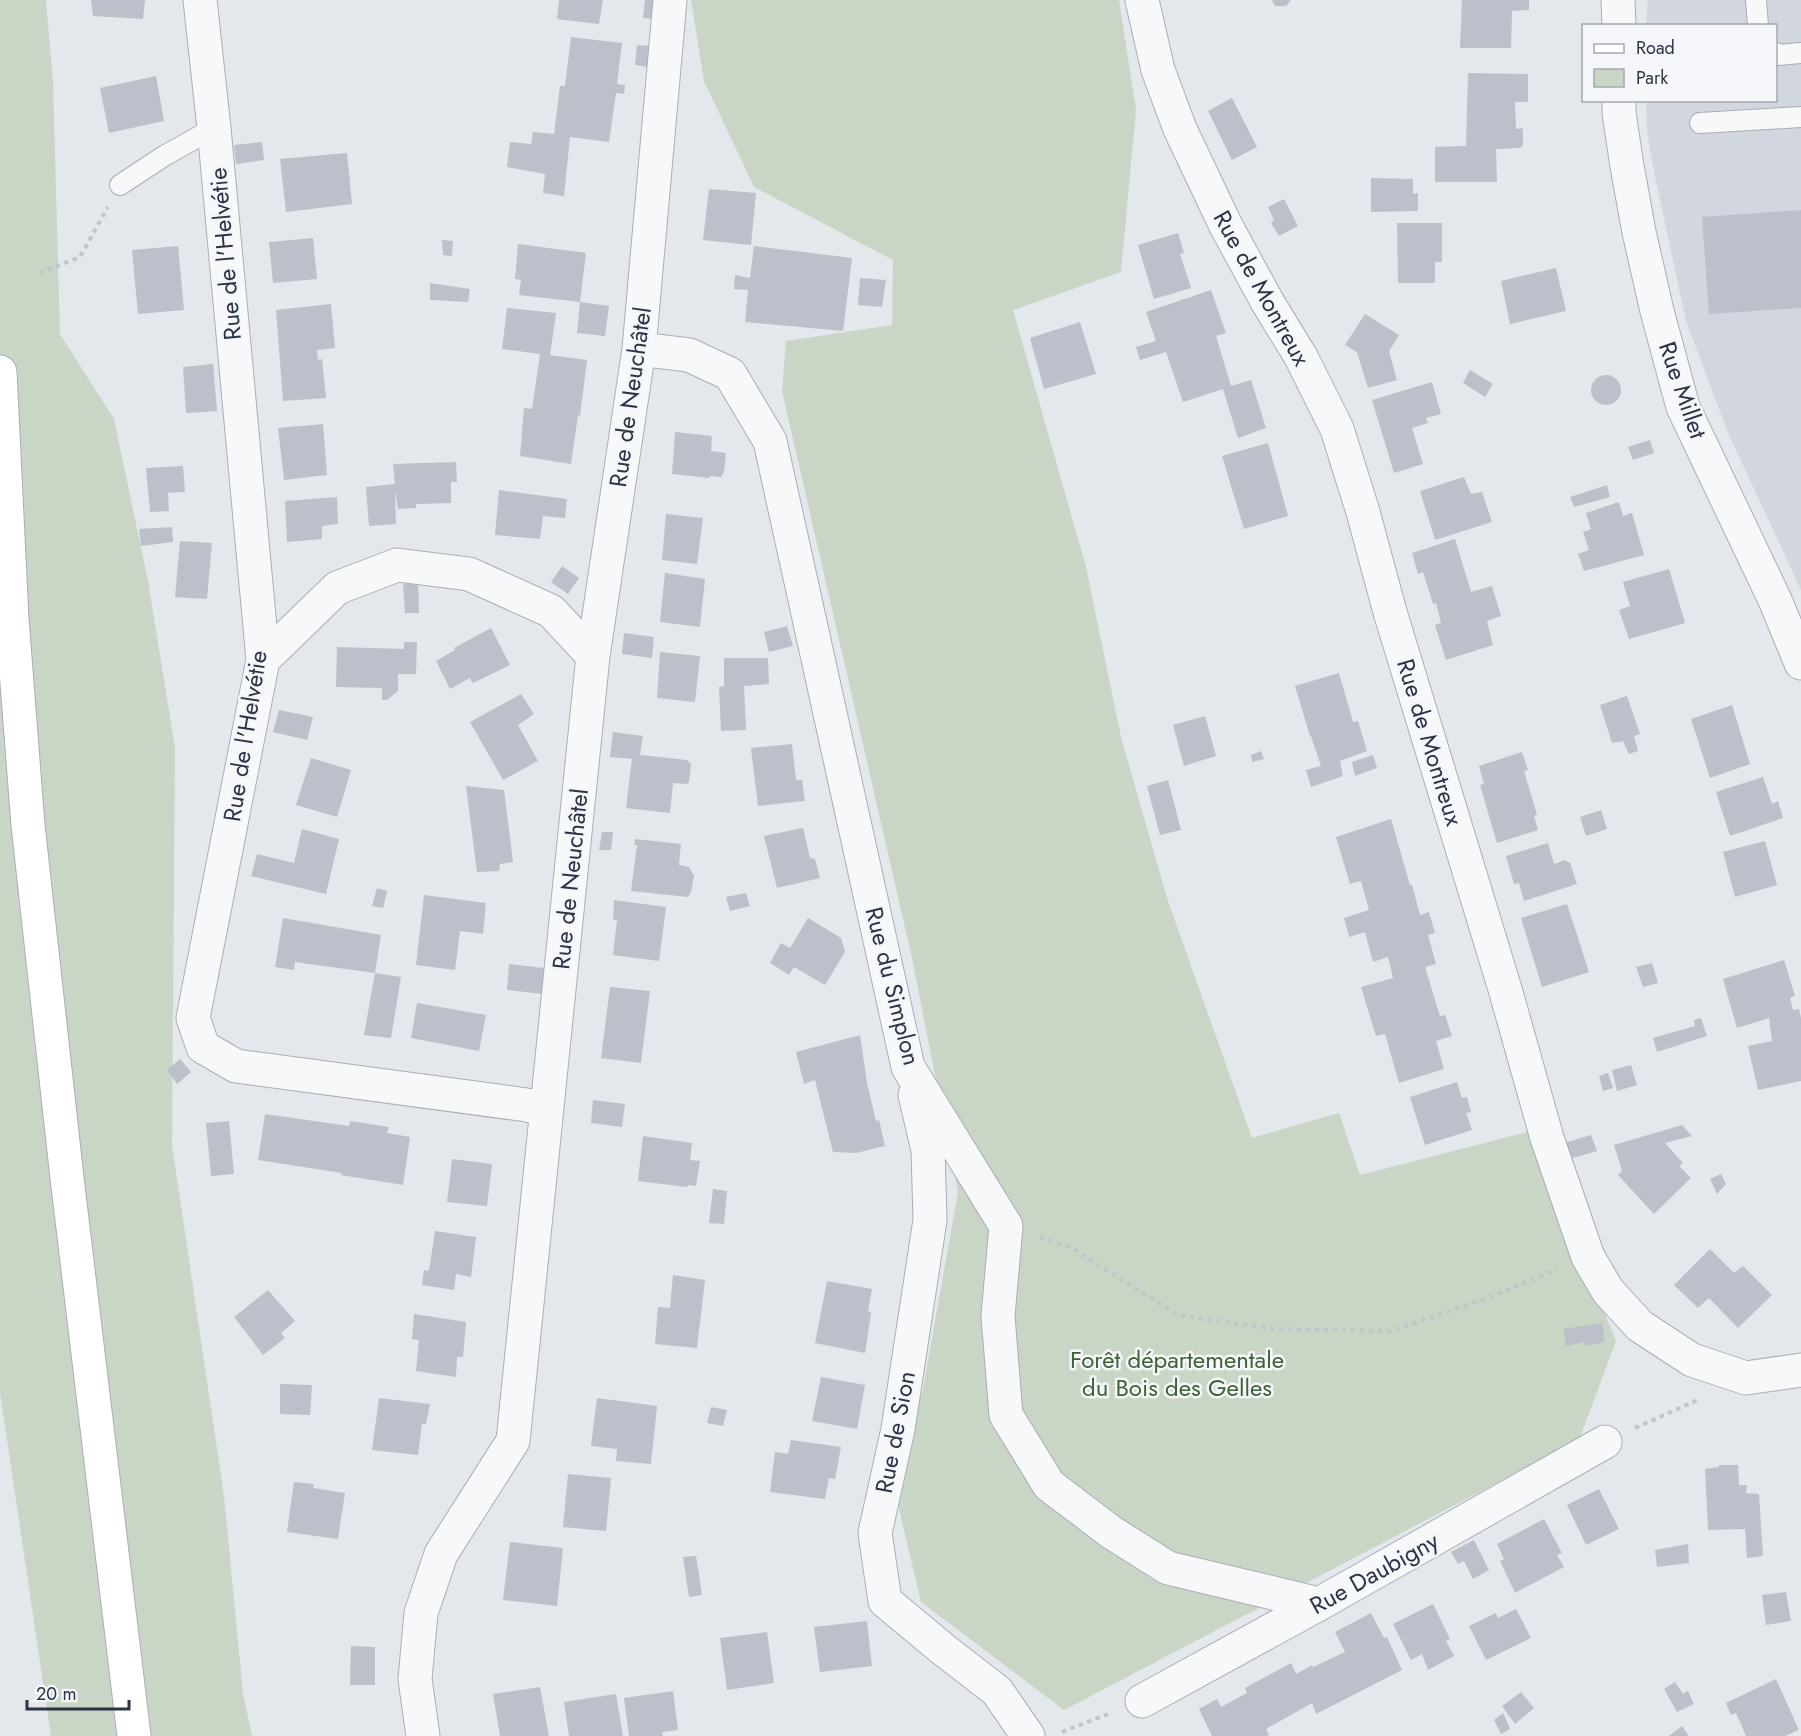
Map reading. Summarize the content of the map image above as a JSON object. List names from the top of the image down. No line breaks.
{"streets":{"street":["Rue de l'Helvétie","Rue de Montreux","Rue Millet","Rue de Neuchâtel","Rue du Simplon","Rue de Sion","Rue Daubigny"]},"crossings":[["Rue de l'Helvétie","Rue de Neuchâtel"],["Rue de Neuchâtel","Rue du Simplon"],["Rue du Simplon","Rue de Sion"]],"parks":["Forêt départementale du Bois des Gelles"],"legend":["Road","Park"],"scale_bar":"20 m"}
